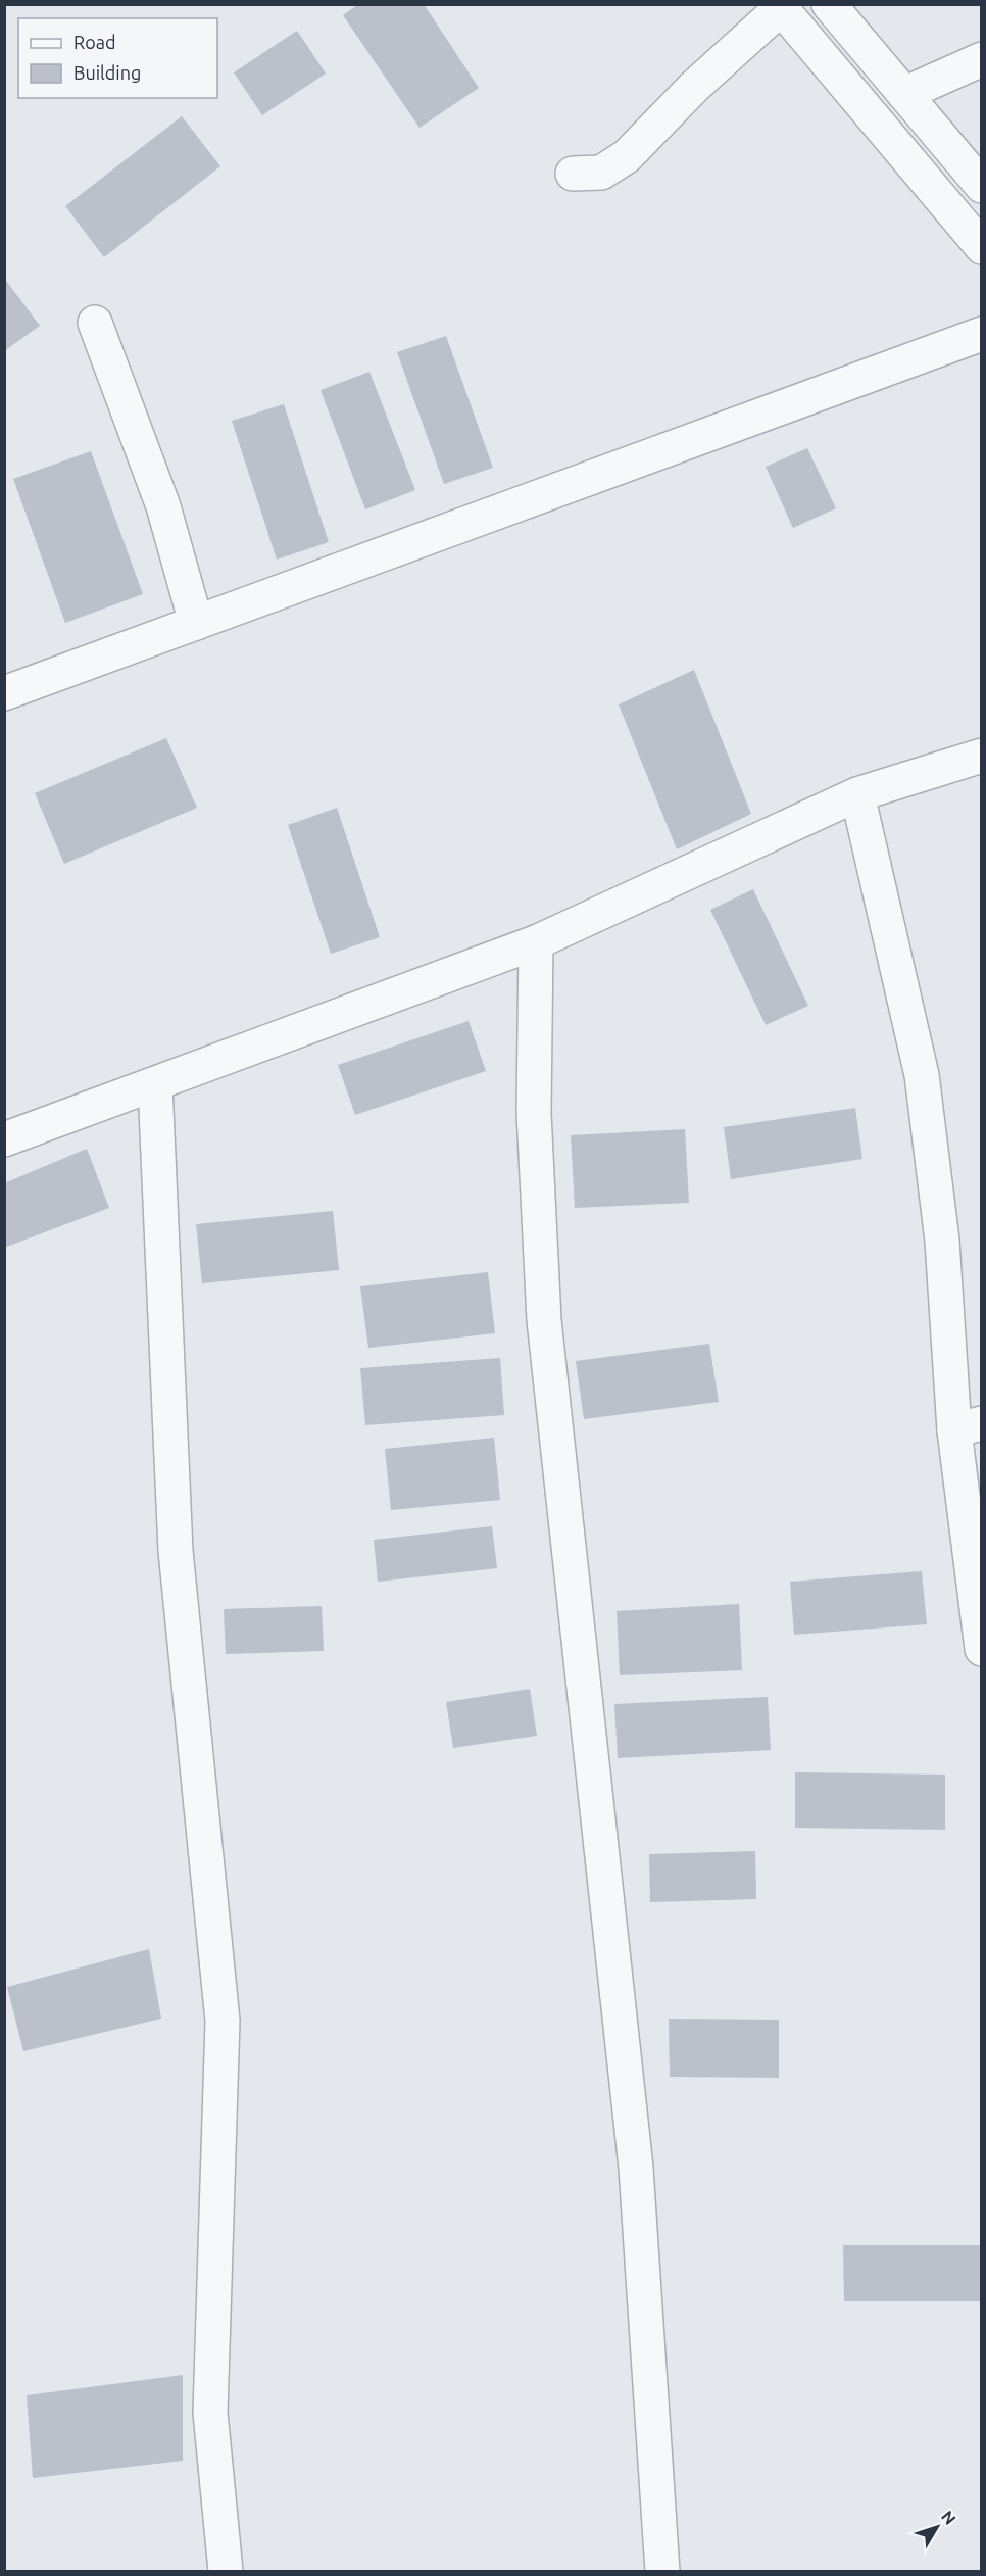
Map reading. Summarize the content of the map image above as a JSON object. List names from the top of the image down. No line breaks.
{"legend":["Road","Building"],"north":"top right"}
